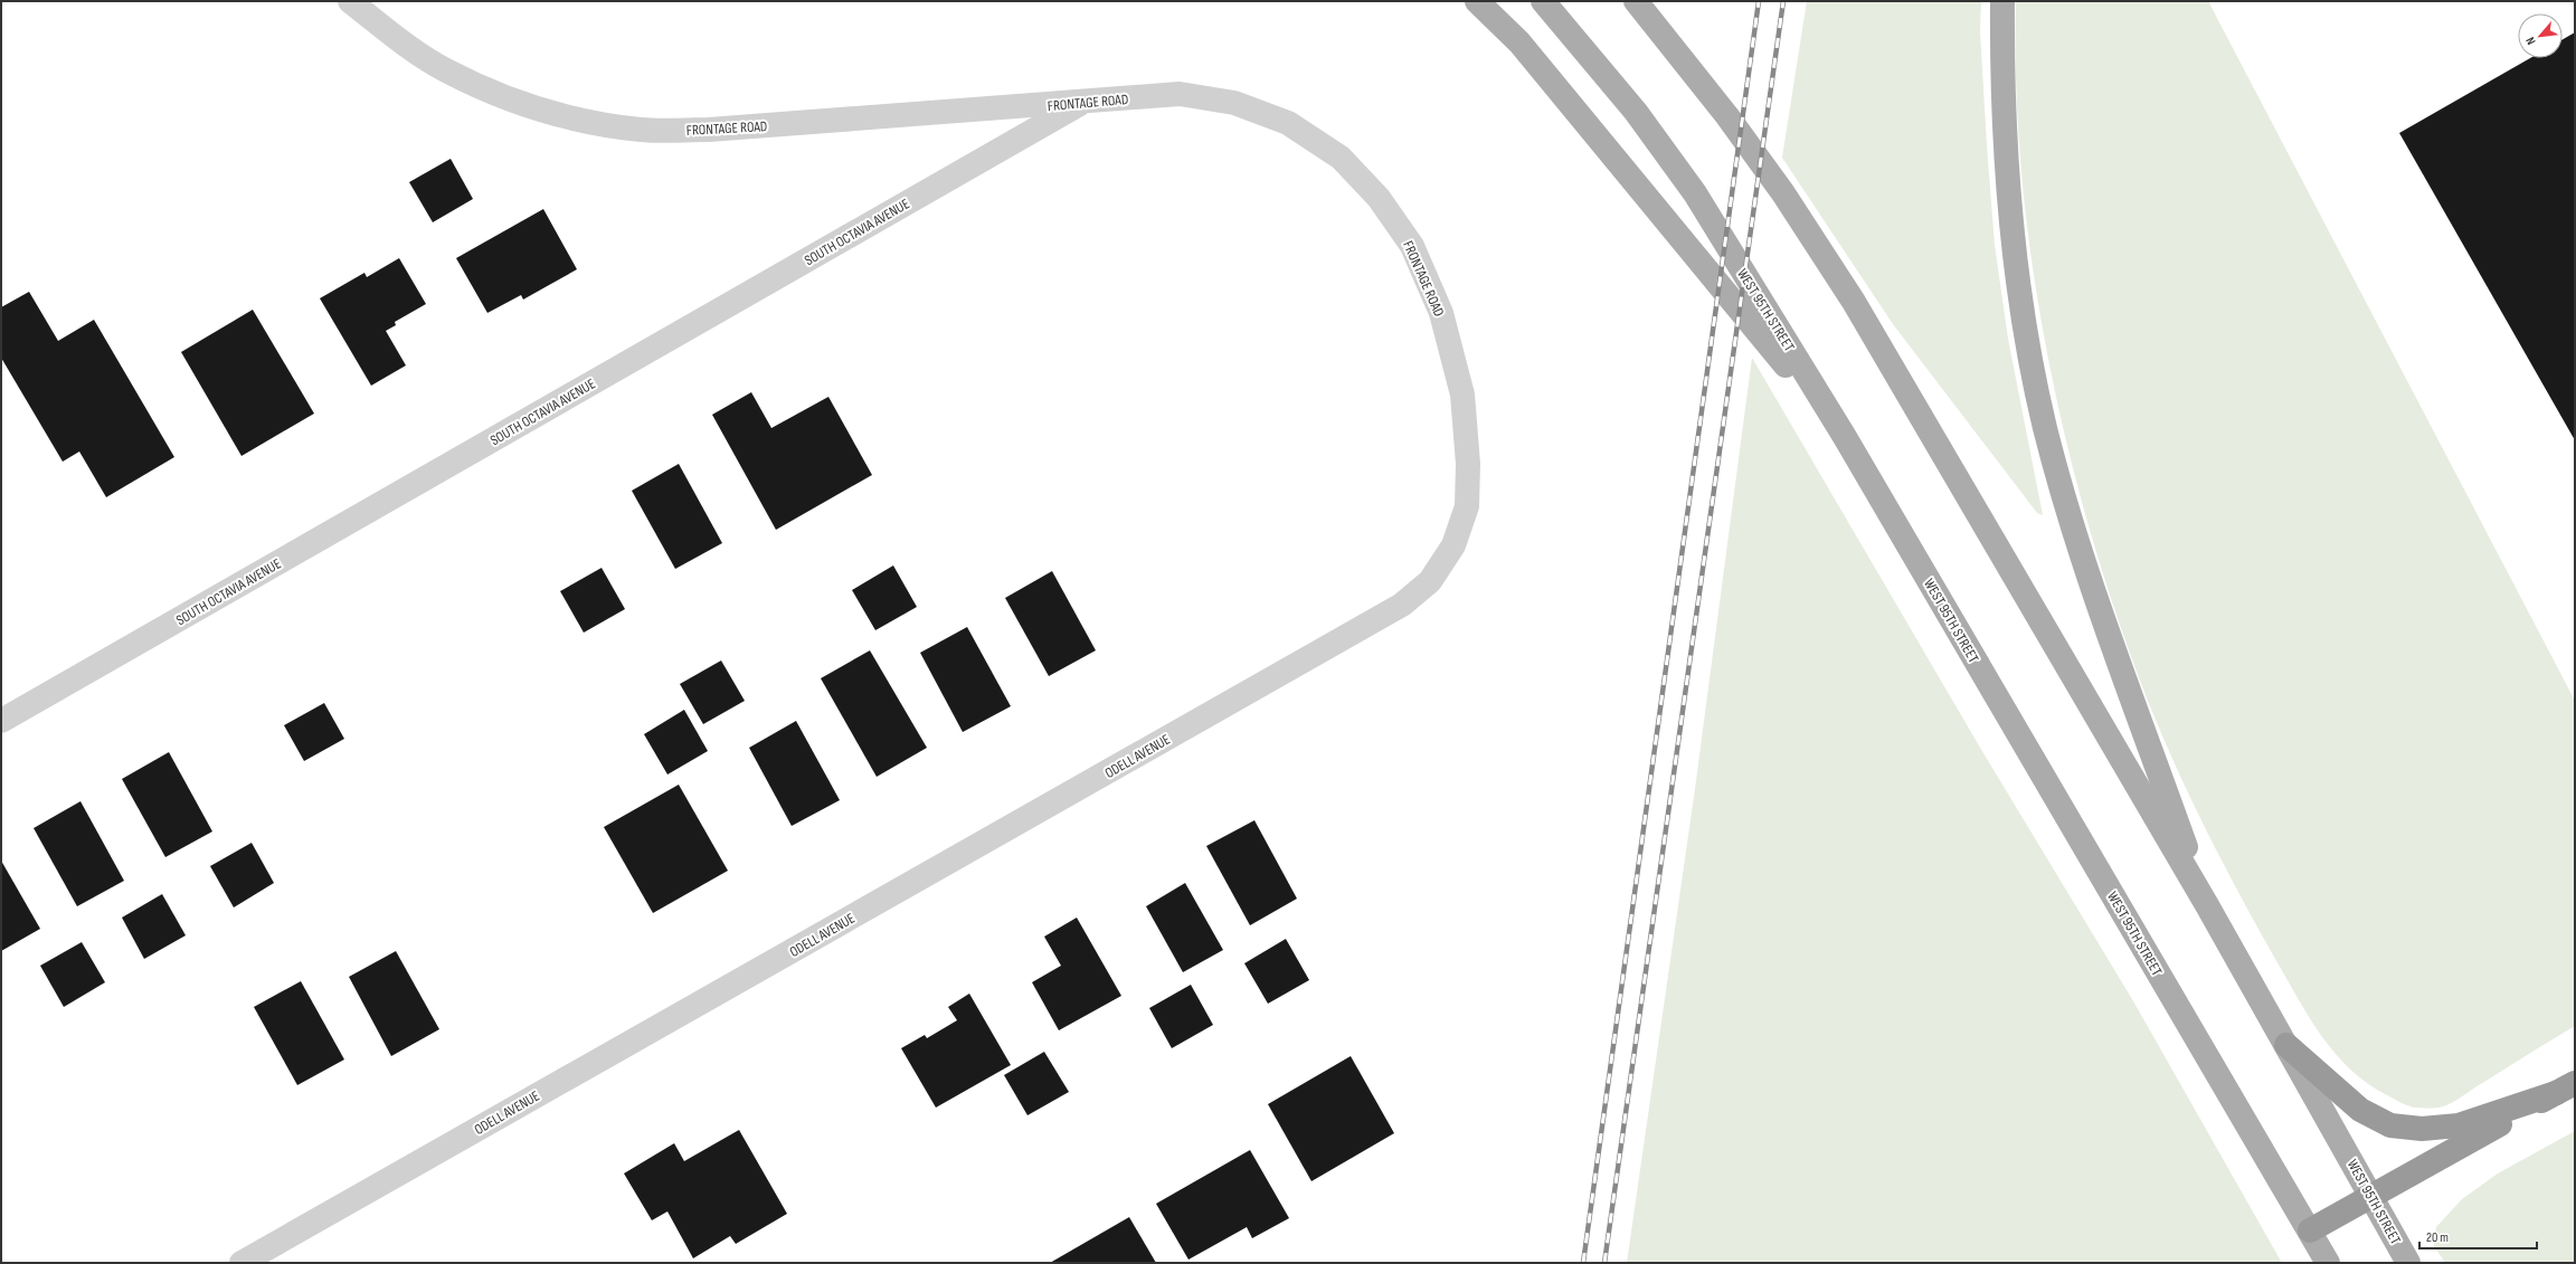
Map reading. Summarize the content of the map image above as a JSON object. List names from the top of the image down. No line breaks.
{"streets":{"main road":["WEST 95TH STREET"],"street":["FRONTAGE ROAD","SOUTH OCTAVIA AVENUE","ODELL AVENUE"]},"crossings":[["FRONTAGE ROAD","SOUTH OCTAVIA AVENUE"],["FRONTAGE ROAD","ODELL AVENUE"]],"scale_bar":"20 m","north":"bottom left"}
